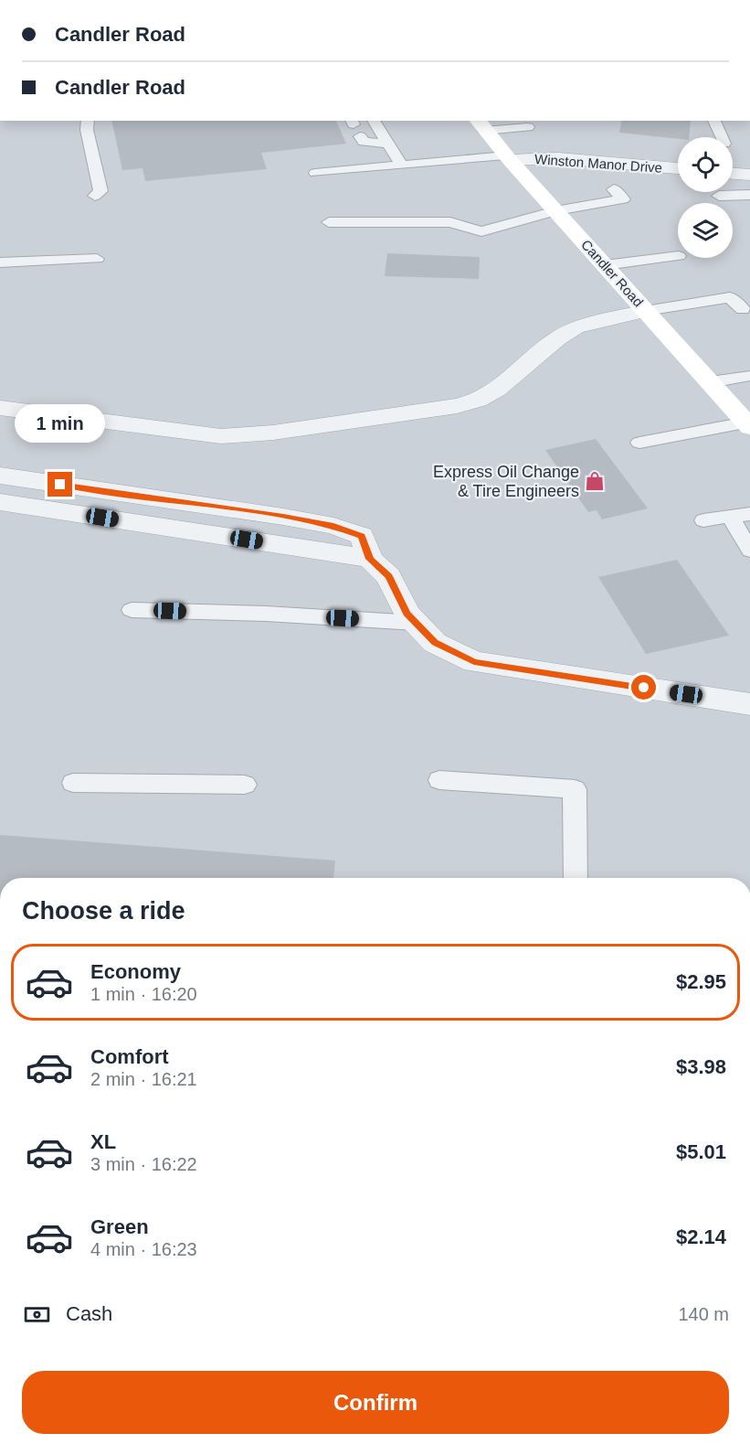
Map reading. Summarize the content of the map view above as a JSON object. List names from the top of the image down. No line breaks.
{"streets":{"main road":["Candler Road"],"street":["Winston Manor Drive"]},"crossings":[["Winston Manor Drive","Candler Road"]],"places":{"shop":["Express Oil Change & Tire Engineers"]},"page":{"banner":["Candler Road","Candler Road"],"bubble":"1 min","heading":"Choose a ride","list":[{"name":"Economy","note":"1 min · 16:20","value":"$2.95"},{"name":"Comfort","note":"2 min · 16:21","value":"$3.98"},{"name":"XL","note":"3 min · 16:22","value":"$5.01"},{"name":"Green","note":"4 min · 16:23","value":"$2.14"}],"pay":["Cash","140 m"],"buttons":"Confirm"}}
